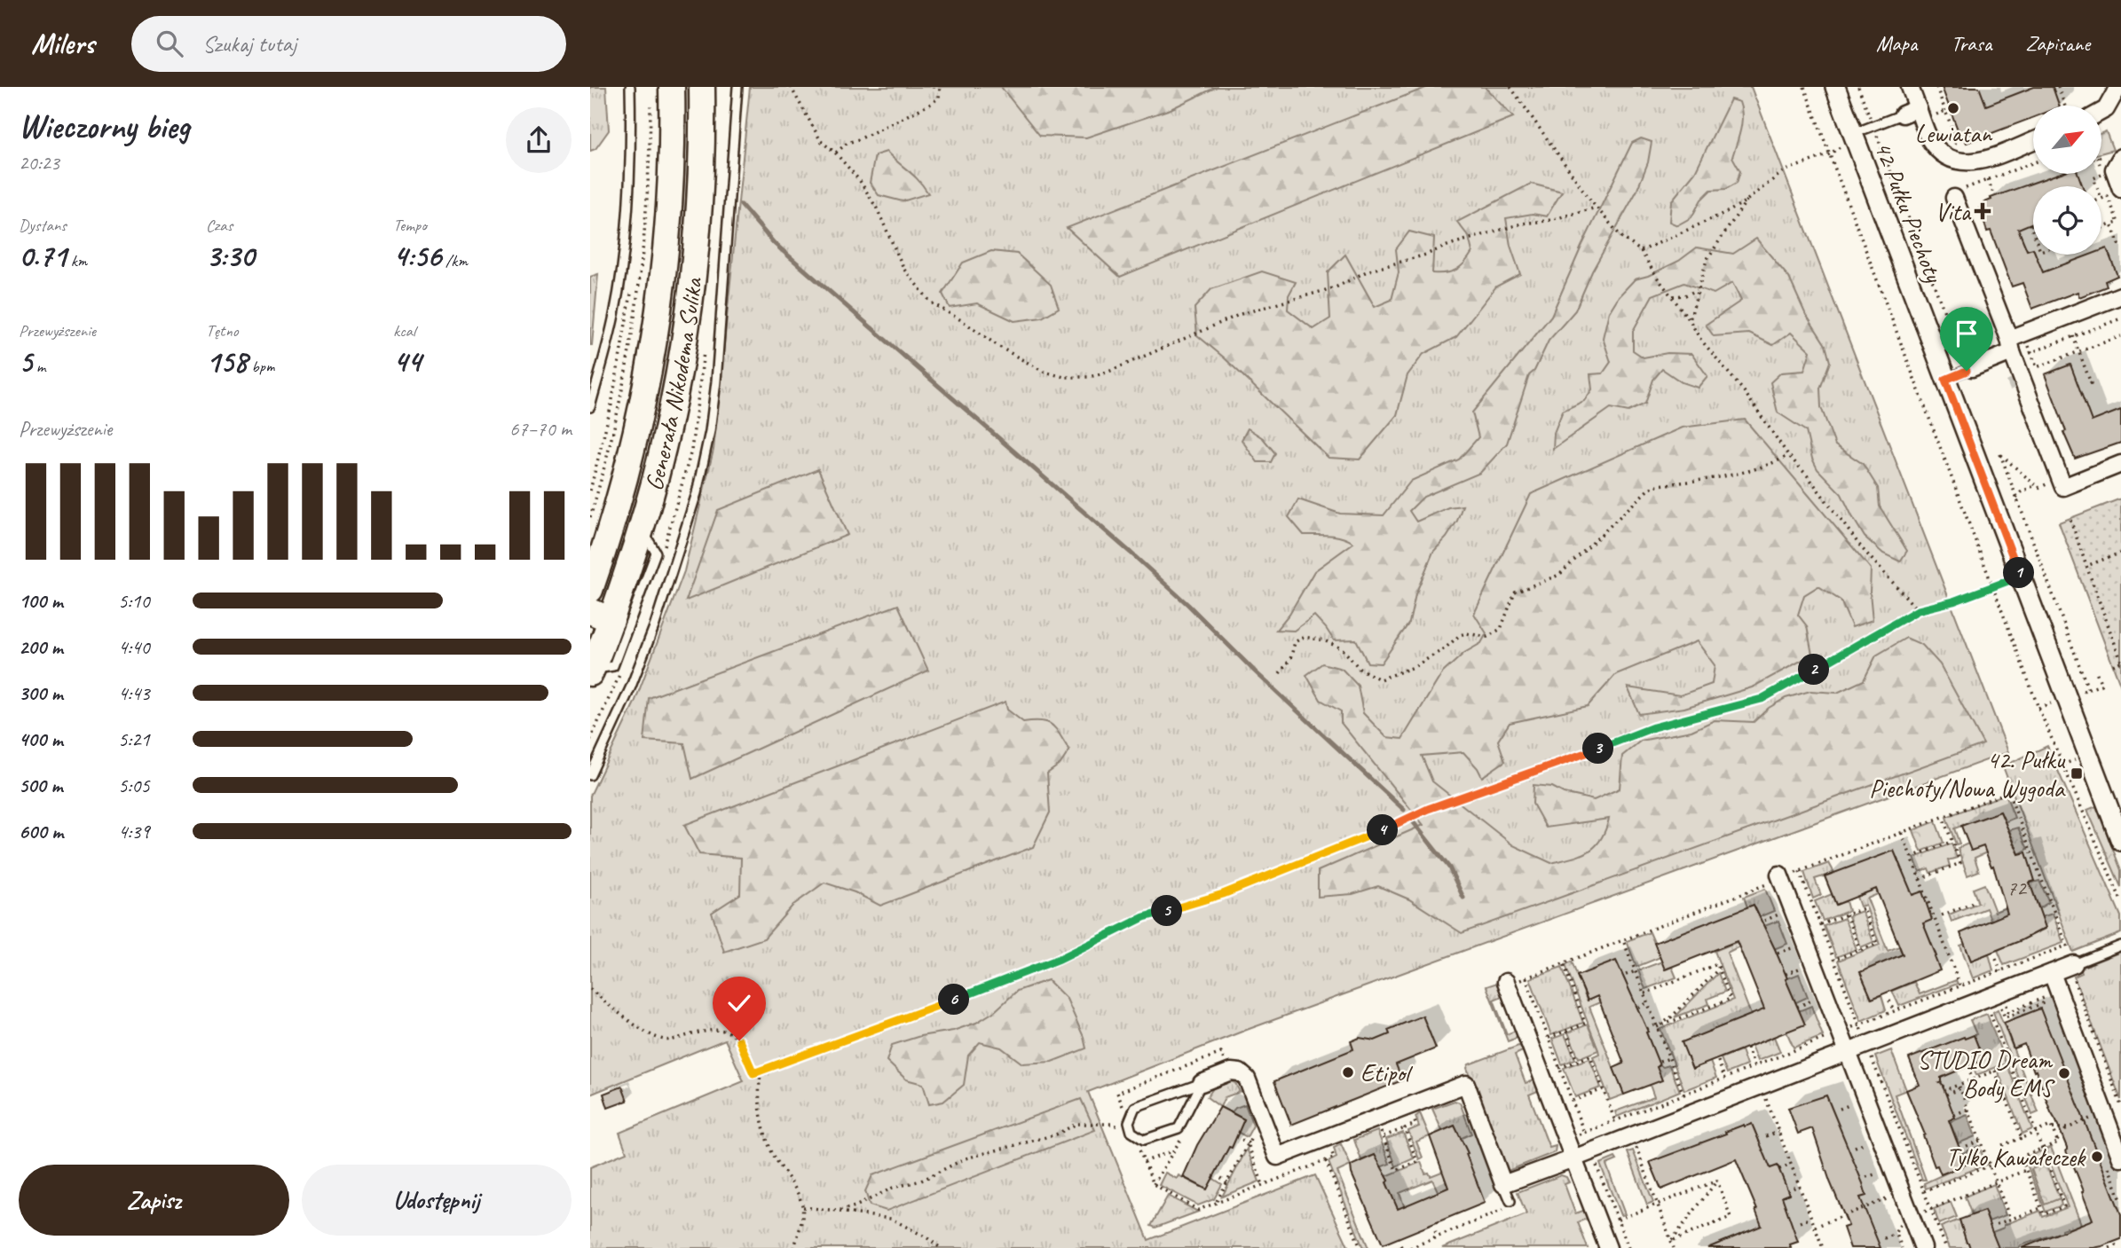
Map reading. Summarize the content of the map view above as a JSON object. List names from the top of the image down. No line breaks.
{"streets":{"highway":["Generała Nikodema Sulika"],"street":["42 Pułku Piechoty"]},"places":{"other":["Lewiatan","Etipol","STUDIO Dream Body EMS","Tylko Kawałeczek"],"health":["Vita"],"transit":["42. Pułku Piechoty/Nowa Wygoda"]},"house_numbers":["72"],"north":"top right","page":{"header":"Milers","search":"Szukaj tutaj","nav":["Mapa","Trasa","Zapisane"],"heading":["Wieczorny bieg","20:23"],"stats":[["Dystans","0.71 km"],["Czas","3:30"],["Tempo","4:56 /km"],["Przewyższenie","5 m"],["Tętno","158 bpm"],["kcal","44"]],"chart":["Przewyższenie","67–70 m"],"pins":["1","2","3","4","5","6"],"list":[{"name":"100 m","note":"5:10"},{"name":"200 m","note":"4:40"},{"name":"300 m","note":"4:43"},{"name":"400 m","note":"5:21"},{"name":"500 m","note":"5:05"},{"name":"600 m","note":"4:39"}],"buttons":["Zapisz","Udostępnij"]}}
